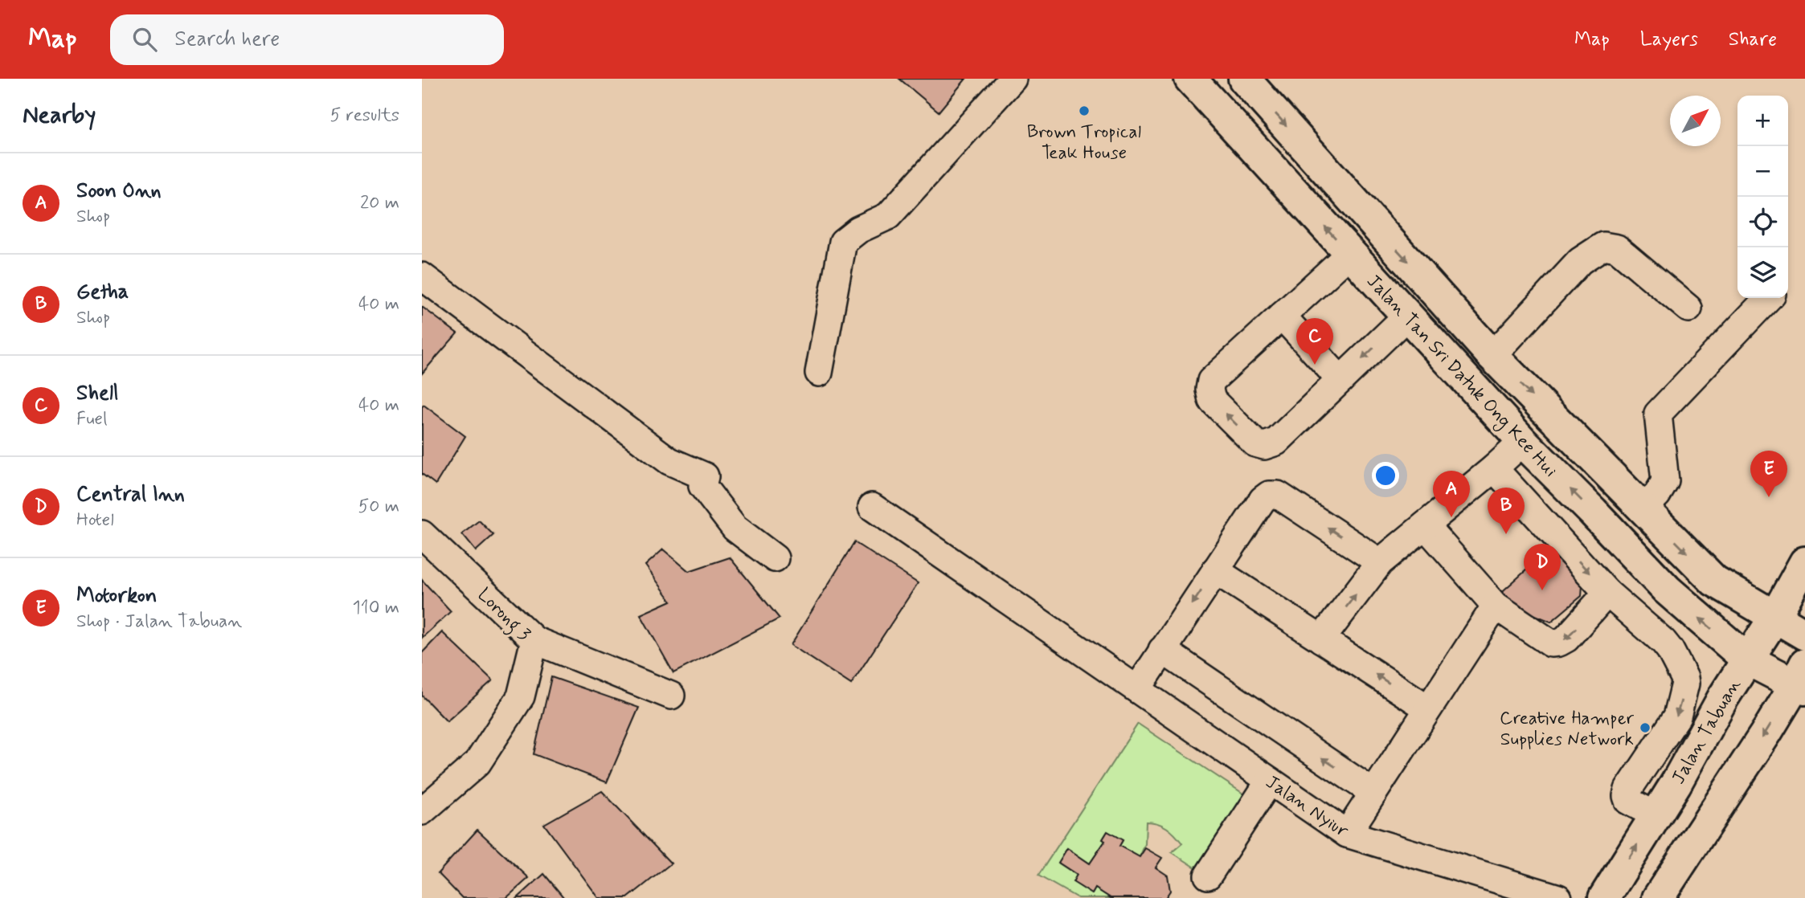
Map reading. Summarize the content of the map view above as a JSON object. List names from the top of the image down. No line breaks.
{"streets":{"main road":["Jalan Tan Sri Datuk Ong Kee Hui","Jalan Tabuan"],"street":["Lorong 3","Jalan Nyiur"]},"crossings":[["Jalan Tan Sri Datuk Ong Kee Hui","Jalan Tabuan"]],"places":["Brown Tropical Teak House","Creative Hamper Supplies Network"],"north":"top right","page":{"header":"Map","search":"Search here","nav":["Map","Layers","Share"],"heading":["Nearby","5 results"],"map_buttons":["+","−"],"list":[{"mark":"A","name":"Soon Onn","note":"Shop","value":"20 m"},{"mark":"B","name":"Getha","note":"Shop","value":"40 m"},{"mark":"C","name":"Shell","note":"Fuel","value":"40 m"},{"mark":"D","name":"Central Inn","note":"Hotel","value":"50 m"},{"mark":"E","name":"Motorkon","note":"Shop · Jalan Tabuan","value":"110 m"}],"pins":["C","E","A","B","D"]}}
